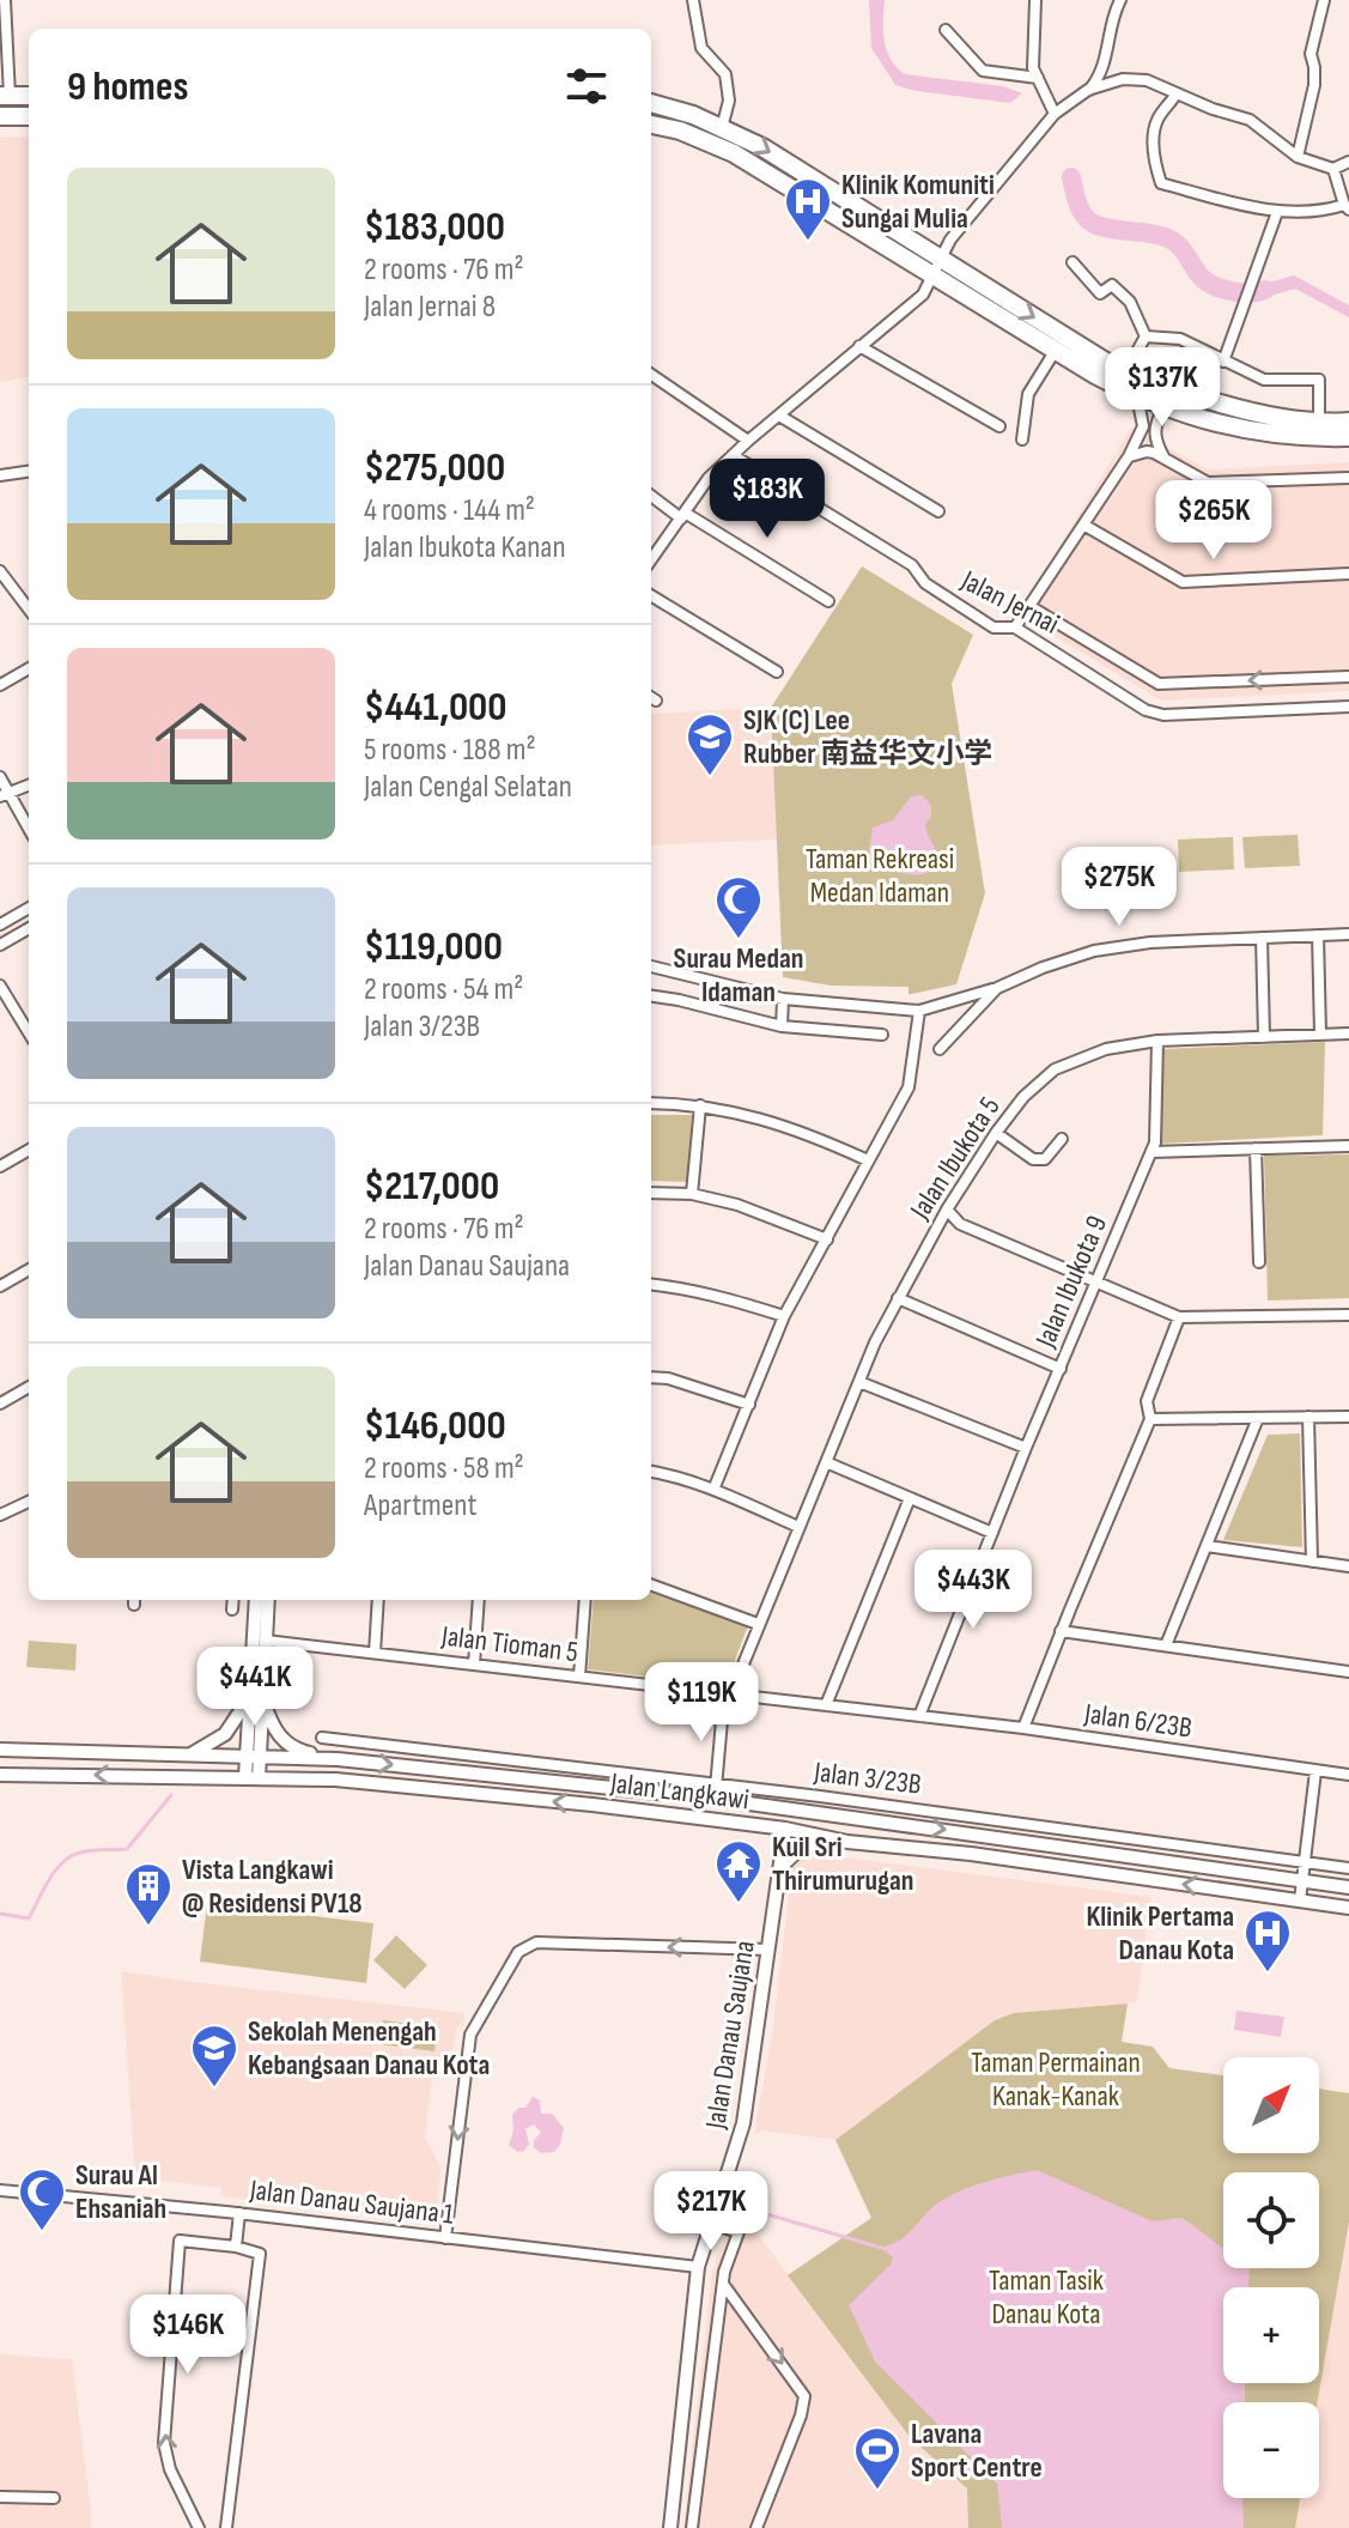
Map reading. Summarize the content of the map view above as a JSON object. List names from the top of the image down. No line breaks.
{"streets":{"street":["Jalan Jernai","Jalan Ibukota 5","Jalan Ibukota 9","Jalan Tioman 5","Jalan 6/23B","Jalan 3/23B","Jalan Langkawi","Jalan Danau Saujana","Jalan Danau Saujana 1"]},"crossings":[["Jalan Ibukota 5","Jalan Ibukota 9"],["Jalan Ibukota 5","Jalan Tioman 5"],["Jalan Ibukota 5","Jalan 3/23B"],["Jalan Ibukota 5","Jalan Langkawi"],["Jalan Ibukota 9","Jalan Tioman 5"],["Jalan Ibukota 9","Jalan 6/23B"],["Jalan Tioman 5","Jalan 6/23B"],["Jalan Langkawi","Jalan Danau Saujana"],["Jalan Danau Saujana","Jalan Danau Saujana 1"]],"parks":["Taman Rekreasi Medan Idaman","Taman Permainan Kanak-Kanak","Taman Tasik Danau Kota"],"places":{"hospital":["Klinik Komuniti Sungai Mulia","Klinik Pertama Danau Kota"],"school or university":["SJK (C) Lee Rubber 南益华文小学","Sekolah Menengah Kebangsaan Danau Kota"],"mosque":["Surau Medan Idaman","Surau Al Ehsaniah"],"temple":["Kuil Sri Thirumurugan"],"building":["Vista Langkawi @ Residensi PV18"],"sports":["Lavana Sport Centre"]},"north":"top right","page":{"heading":"9 homes","list":[{"name":"$183,000","note":"2 rooms · 76 m² · Jalan Jernai 8"},{"name":"$275,000","note":"4 rooms · 144 m² · Jalan Ibukota Kanan"},{"name":"$441,000","note":"5 rooms · 188 m² · Jalan Cengal Selatan"},{"name":"$119,000","note":"2 rooms · 54 m² · Jalan 3/23B"},{"name":"$217,000","note":"2 rooms · 76 m² · Jalan Danau Saujana"},{"name":"$146,000","note":"2 rooms · 58 m² · Apartment"}],"price":["$137K","$183K","$265K","$275K","$443K","$441K","$119K","$217K","$146K"],"map_buttons":["+","−"]}}
